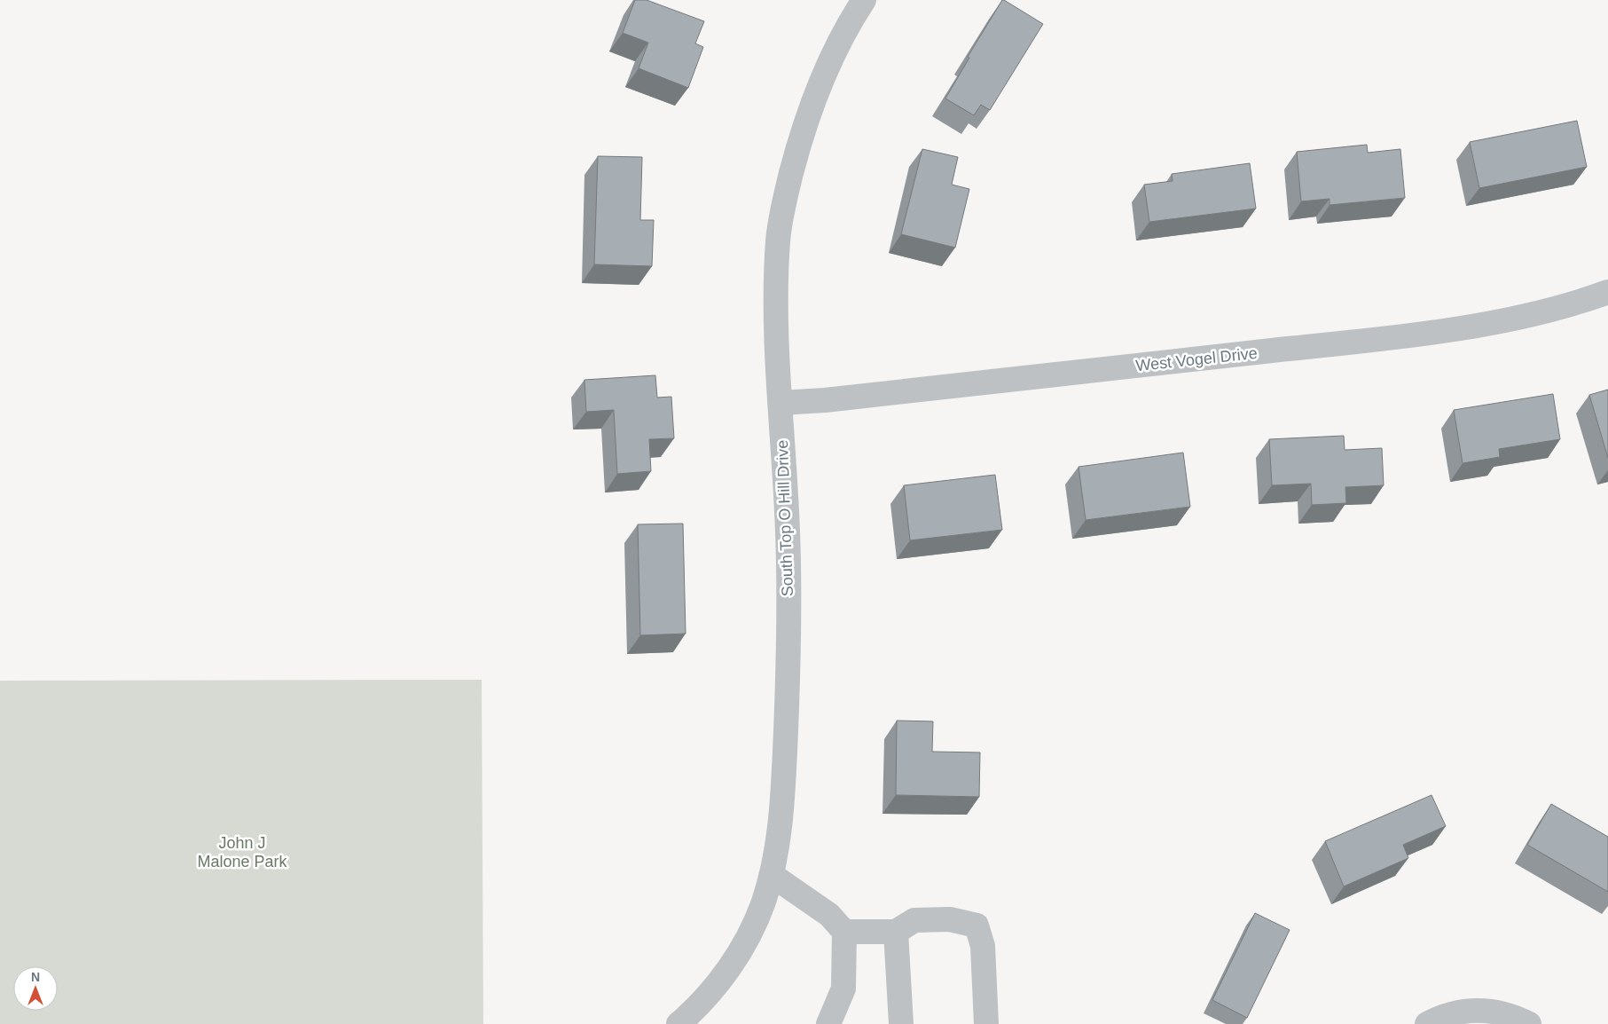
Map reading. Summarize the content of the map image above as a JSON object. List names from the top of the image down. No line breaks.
{"streets":{"street":["West Vogel Drive","South Top O Hill Drive"]},"crossings":[["West Vogel Drive","South Top O Hill Drive"]],"parks":["John J Malone Park"],"north":"top"}
